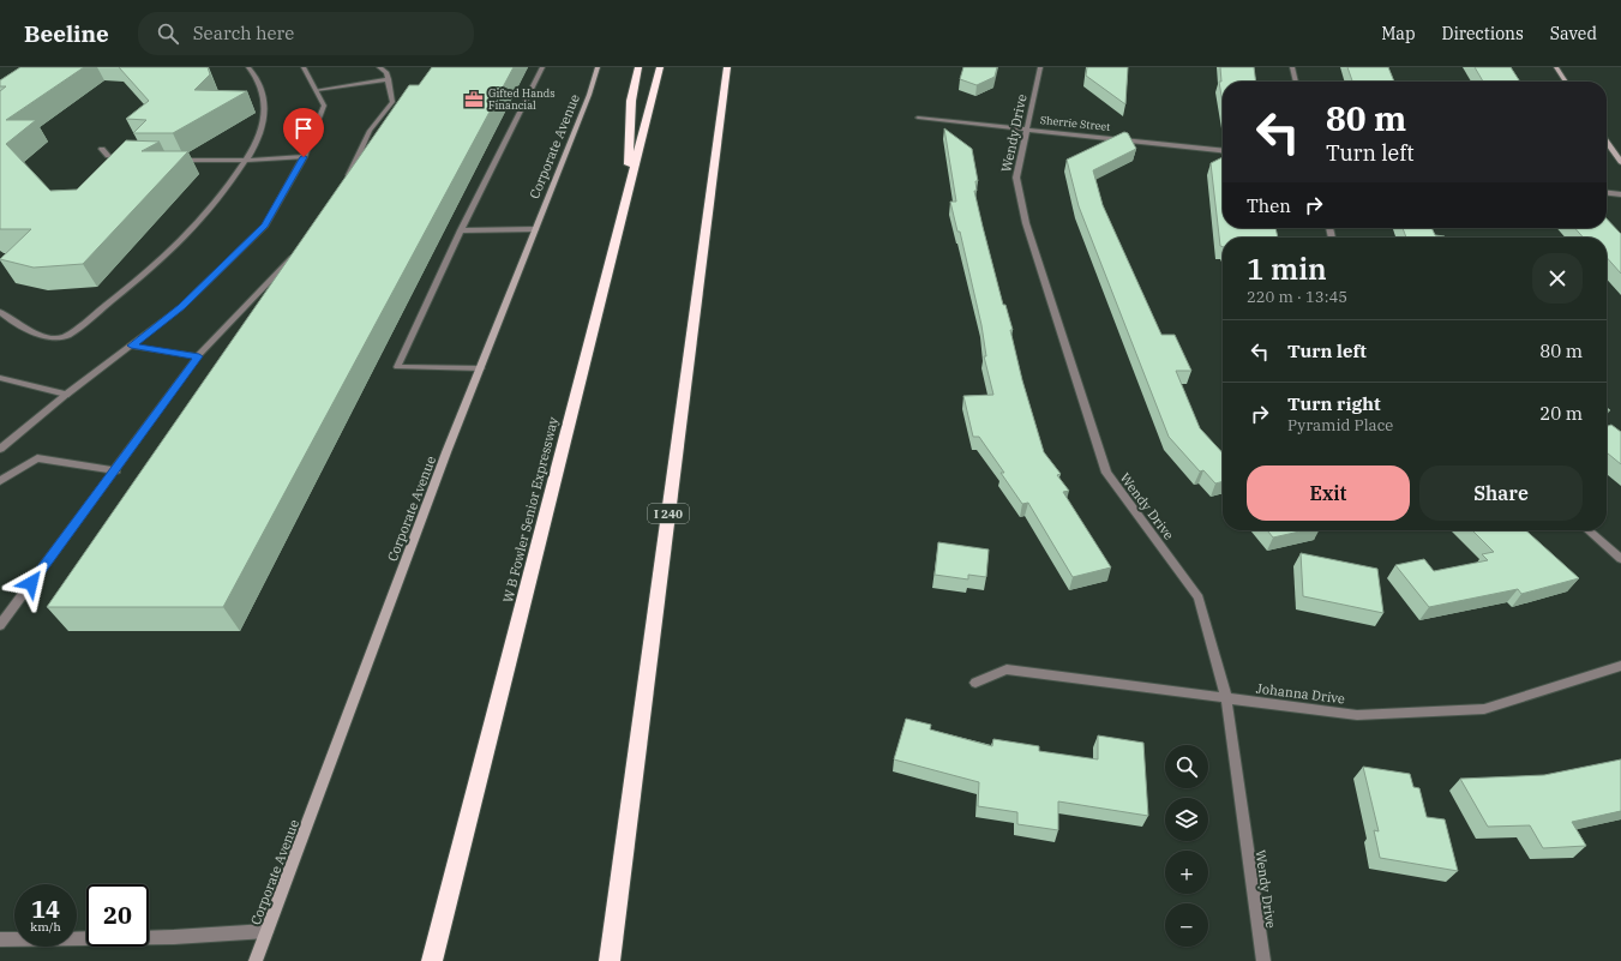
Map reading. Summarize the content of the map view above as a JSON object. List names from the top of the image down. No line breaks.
{"streets":{"highway":["W B Fowler Senior Expressway","I 240"],"street":["Sherrie Street","Wendy Drive","Corporate Avenue","Johanna Drive"]},"crossings":[["Sherrie Street","Wendy Drive"],["Wendy Drive","Johanna Drive"]],"places":{"office":["Gifted Hands Financial"]},"page":{"header":"Beeline","search":"Search here","nav":["Map","Directions","Saved"],"turn":["80 m","Turn left"],"then":"Then","heading":["1 min","220 m · 13:45"],"list":[{"name":"Turn left","value":"80 m"},{"name":"Turn right","note":"Pyramid Place","value":"20 m"}],"buttons":["Exit","Share"],"map_buttons":["+","−"],"speed":"14 km/h","limit":"20"}}
